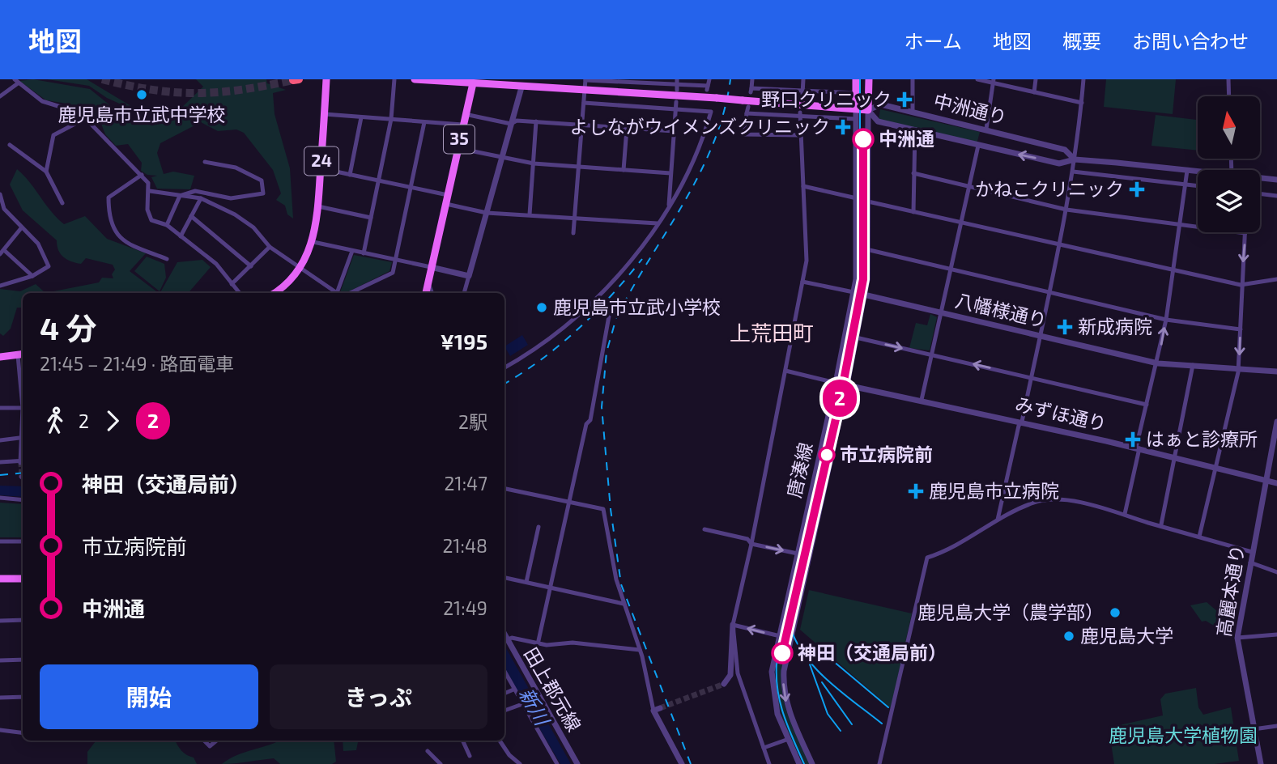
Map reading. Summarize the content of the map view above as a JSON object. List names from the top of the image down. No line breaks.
{"streets":{"main road":["35","24"],"street":["中洲通り","八幡様通り","みずほ通り","唐湊線","高麗本通り","田上郡元線"]},"crossings":[["中洲通り","唐湊線"],["八幡様通り","唐湊線"],["みずほ通り","唐湊線"],["みずほ通り","高麗本通り"]],"districts":["上荒田町"],"water":["新川"],"parks":["鹿児島大学植物園"],"places":{"other":["鹿児島市立武中学校","中洲通","鹿児島市立武小学校","市立病院前","鹿児島大学（農学部）","鹿児島大学","神田（交通局前）"],"health":["野口クリニック","よしながウイメンズクリニック","かねこクリニック","新成病院","はぁと診療所","鹿児島市立病院"]},"lines":["tram line 2"],"north":"top","page":{"header":"地図","nav":["ホーム","地図","概要","お問い合わせ"],"on_map":"2","heading":["4 分","21:45 – 21:49 · 路面電車","¥195"],"legs":["2","2","2駅"],"list":[{"name":"神田（交通局前）","value":"21:47"},{"name":"市立病院前","value":"21:48"},{"name":"中洲通","value":"21:49"}],"buttons":["開始","きっぷ"]}}
